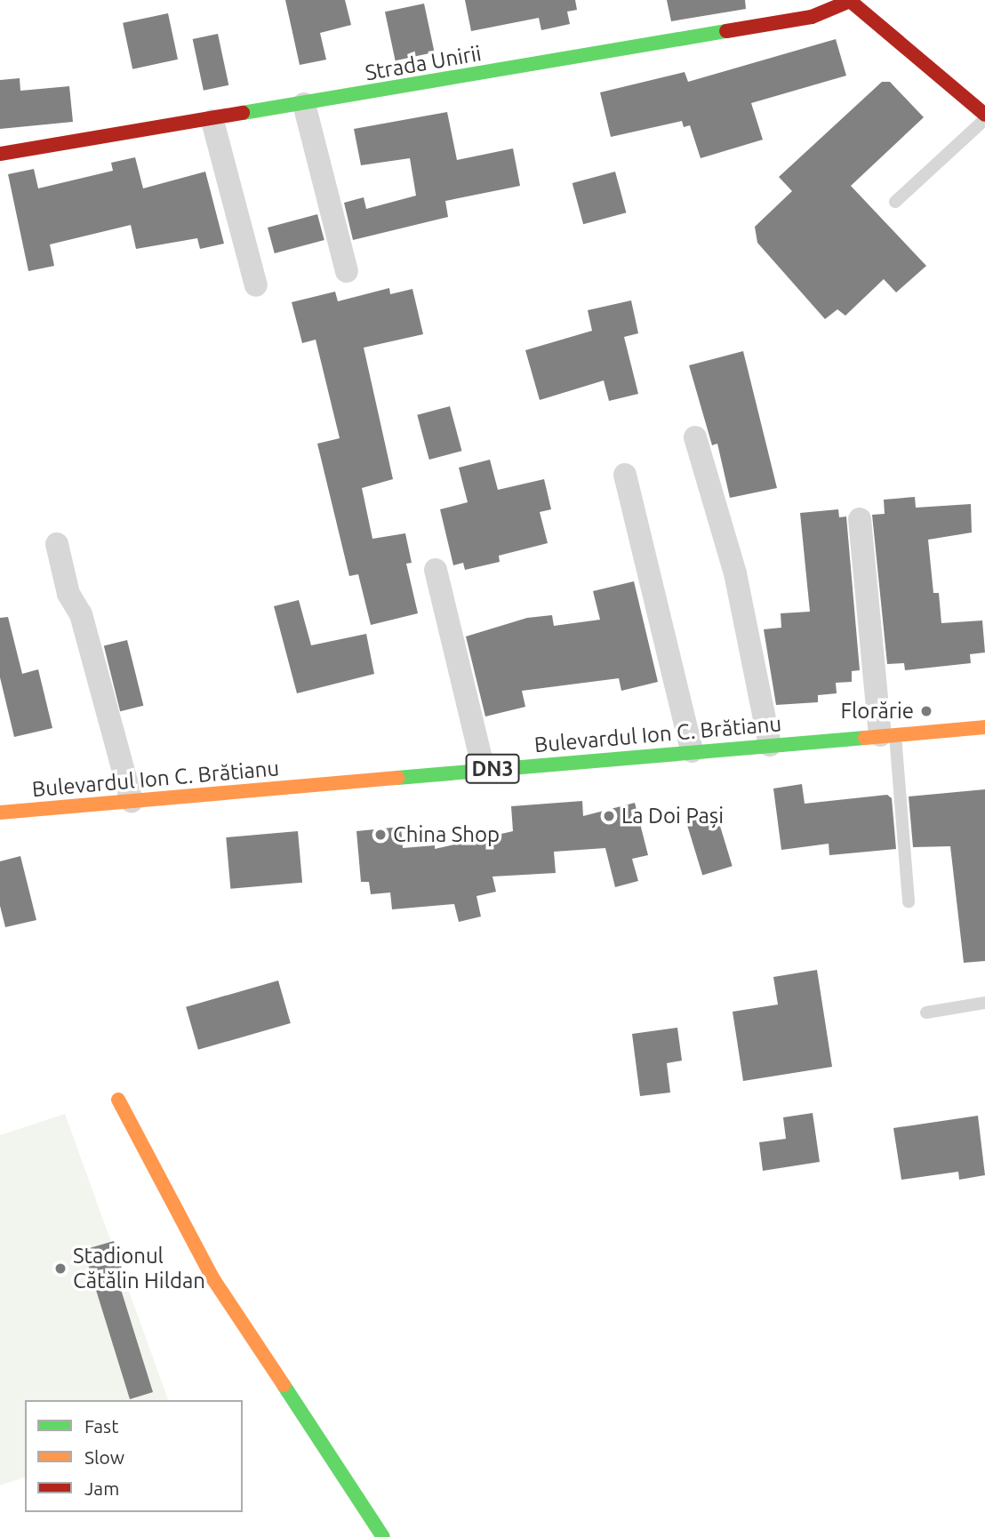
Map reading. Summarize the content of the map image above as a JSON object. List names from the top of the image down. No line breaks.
{"streets":{"street":["Strada Unirii","Bulevardul Ion C. Brătianu","DN3"]},"places":["Florărie","La Doi Pași","China Shop","Stadionul Cătălin Hildan"],"legend":["Fast","Slow","Jam"]}
